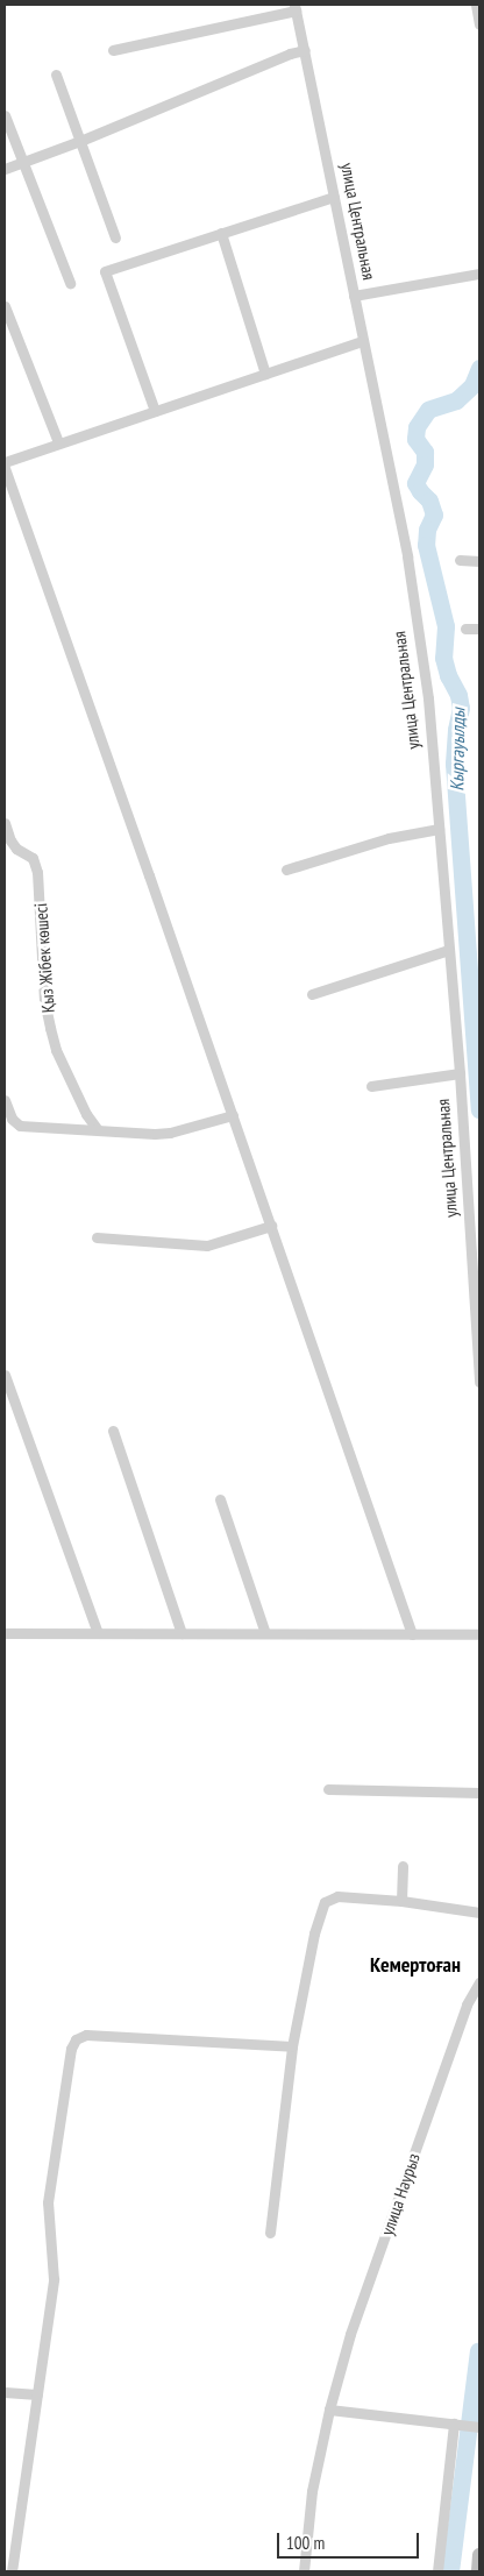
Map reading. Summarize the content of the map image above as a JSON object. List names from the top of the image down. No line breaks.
{"streets":{"street":["улица Центральная","Қыз Жібек көшесі","улица Наурыз"]},"districts":["Кемертоған"],"water":["Кыргауылды"],"scale_bar":"100 m"}
